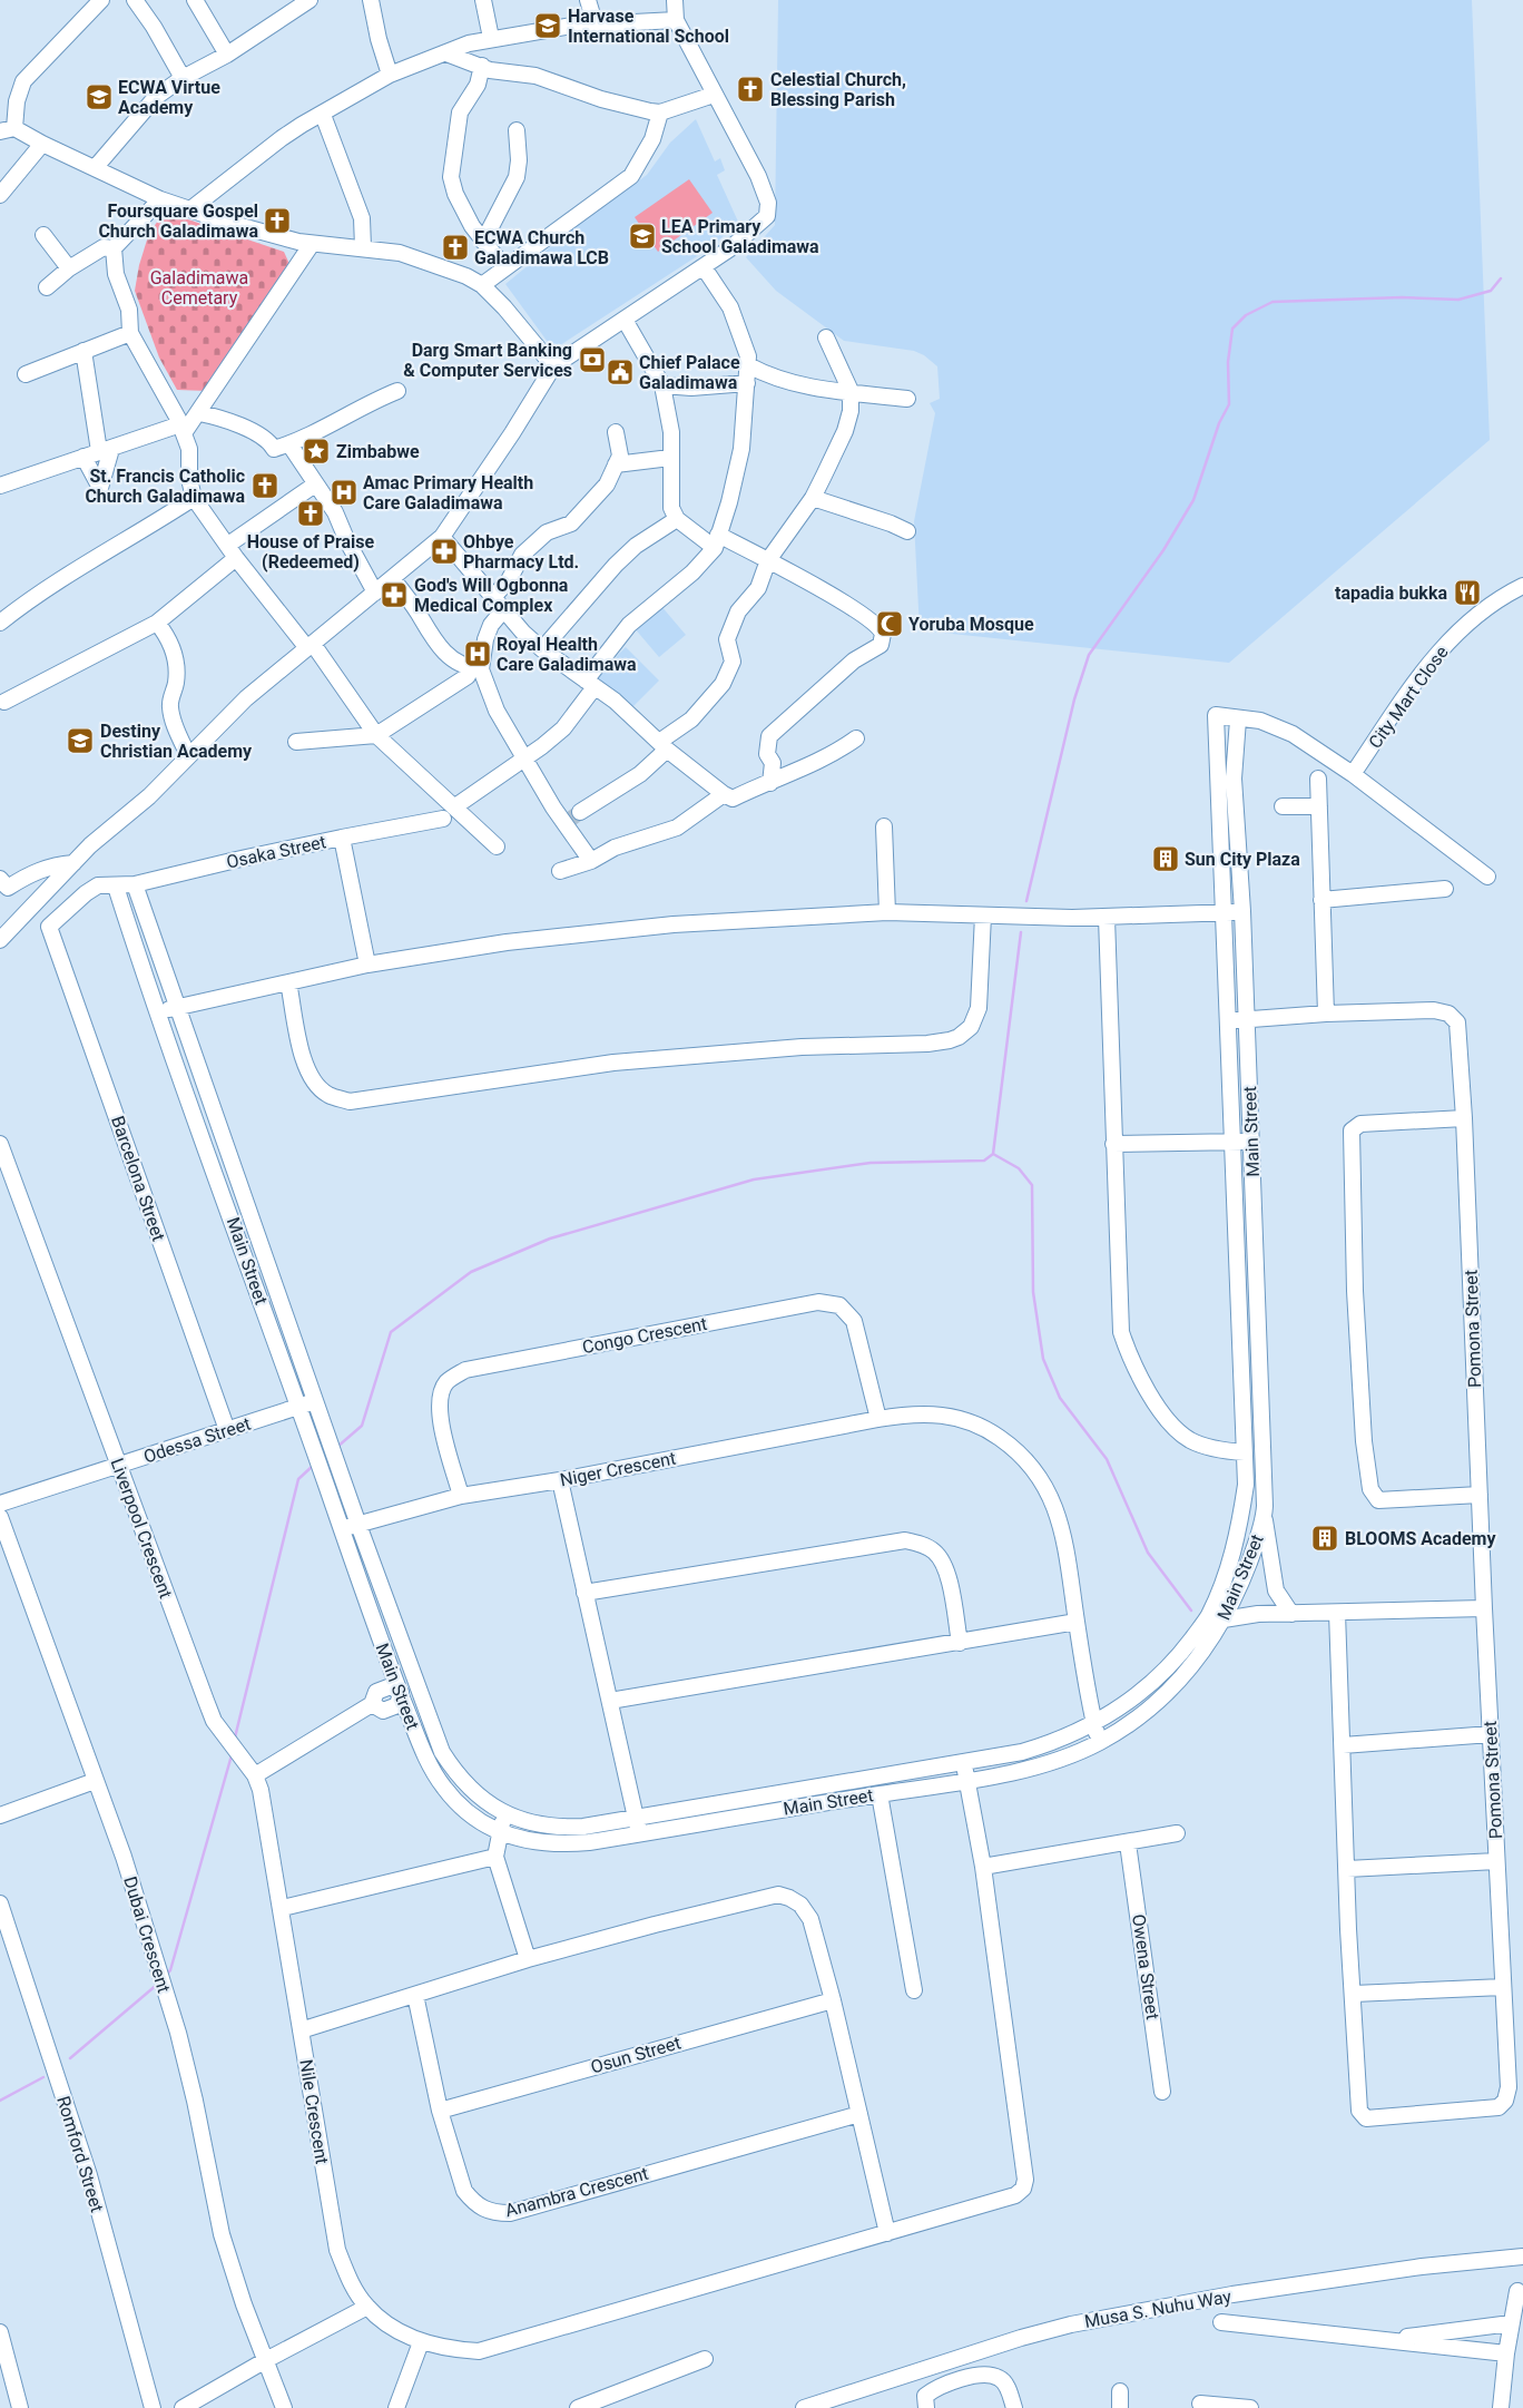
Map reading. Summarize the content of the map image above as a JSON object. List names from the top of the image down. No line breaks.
{"streets":{"street":["City Mart Close","Osaka Street","Main Street","Barcelona Street","Pomona Street","Congo Crescent","Odessa Street","Niger Crescent","Liverpool Crescent","Dubai Crescent","Owena Street","Osun Street","Nile Crescent","Romford Street","Anambra Crescent","Musa S. Nuhu Way"]},"crossings":[["Osaka Street","Main Street"],["Osaka Street","Barcelona Street"],["Main Street","Pomona Street"],["Main Street","Odessa Street"],["Main Street","Niger Crescent"],["Barcelona Street","Odessa Street"],["Congo Crescent","Niger Crescent"],["Odessa Street","Liverpool Crescent"],["Liverpool Crescent","Nile Crescent"],["Osun Street","Anambra Crescent"]],"parks":["Galadimawa Cemetary"],"places":{"school or university":["Harvase International School","ECWA Virtue Academy","LEA Primary School Galadimawa","Destiny Christian Academy"],"church":["Celestial Church, Blessing Parish","Foursquare Gospel Church Galadimawa","ECWA Church Galadimawa LCB","St. Francis Catholic Church Galadimawa","House of Praise (Redeemed)"],"bank":["Darg Smart Banking & Computer Services"],"public building":["Chief Palace Galadimawa"],"place":["Zimbabwe"],"hospital":["Amac Primary Health Care Galadimawa","Royal Health Care Galadimawa"],"pharmacy":["Ohbye Pharmacy Ltd.","God's Will Ogbonna Medical Complex"],"restaurant":["tapadia bukka"],"mosque":["Yoruba Mosque"],"building":["Sun City Plaza","BLOOMS Academy"]}}
